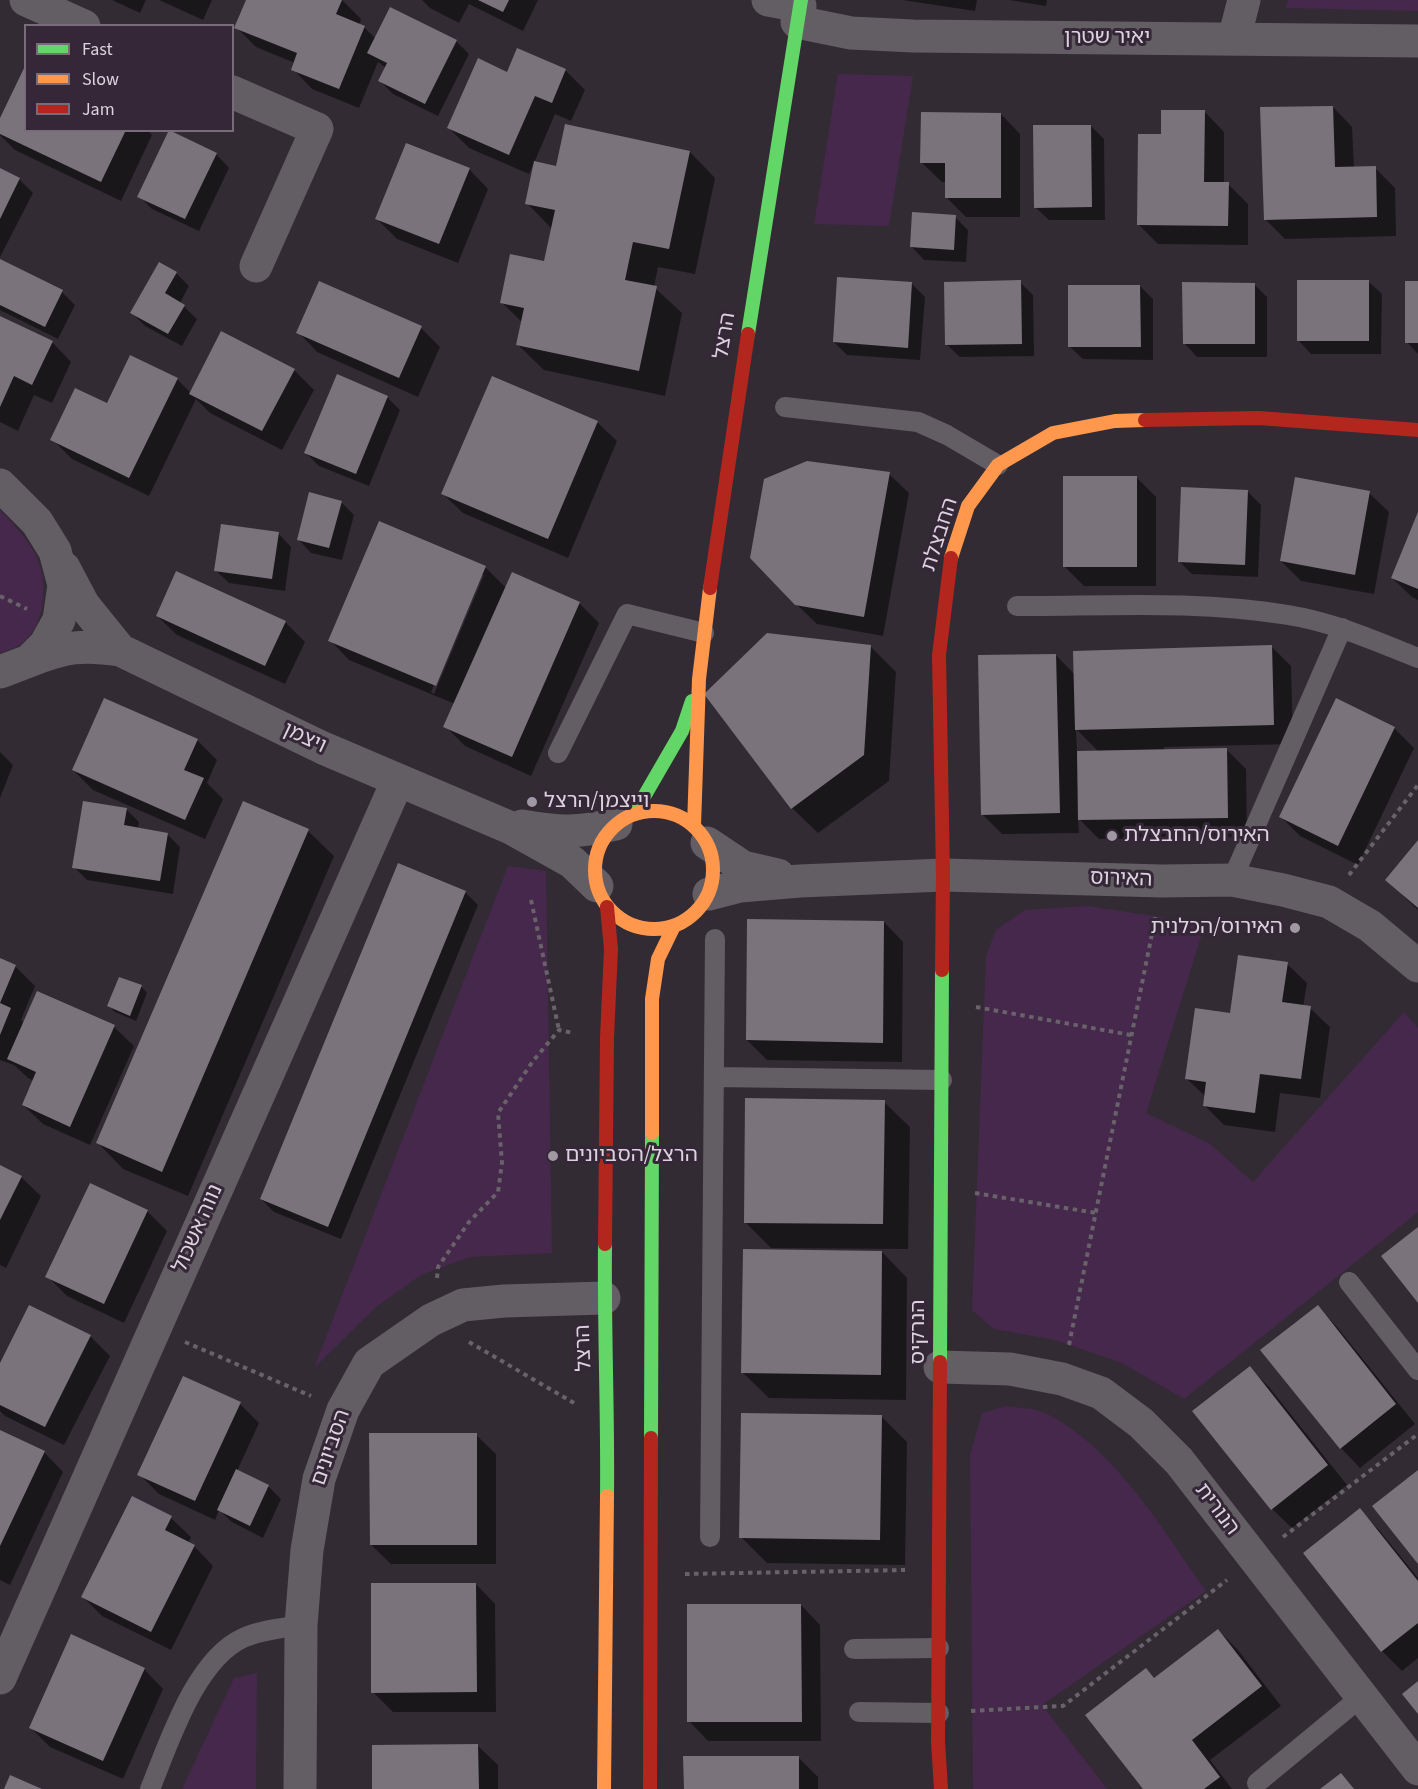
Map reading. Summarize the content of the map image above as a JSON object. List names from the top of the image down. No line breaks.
{"streets":{"street":["יאיר שטרן","הרצל","החבצלת","ויצמן","האירוס","נווה אשכול","הנרקיס","הסביונים","הנורית"]},"crossings":[["יאיר שטרן","הרצל"],["הרצל","ויצמן"],["הרצל","האירוס"],["הרצל","הסביונים"],["החבצלת","האירוס"],["החבצלת","הנרקיס"],["ויצמן","האירוס"],["ויצמן","נווה אשכול"],["האירוס","הנרקיס"],["הנרקיס","הנורית"]],"places":["וייצמן/הרצל","האירוס/החבצלת","האירוס/הכלנית","הרצל/הסביונים"],"legend":["Fast","Slow","Jam"]}
